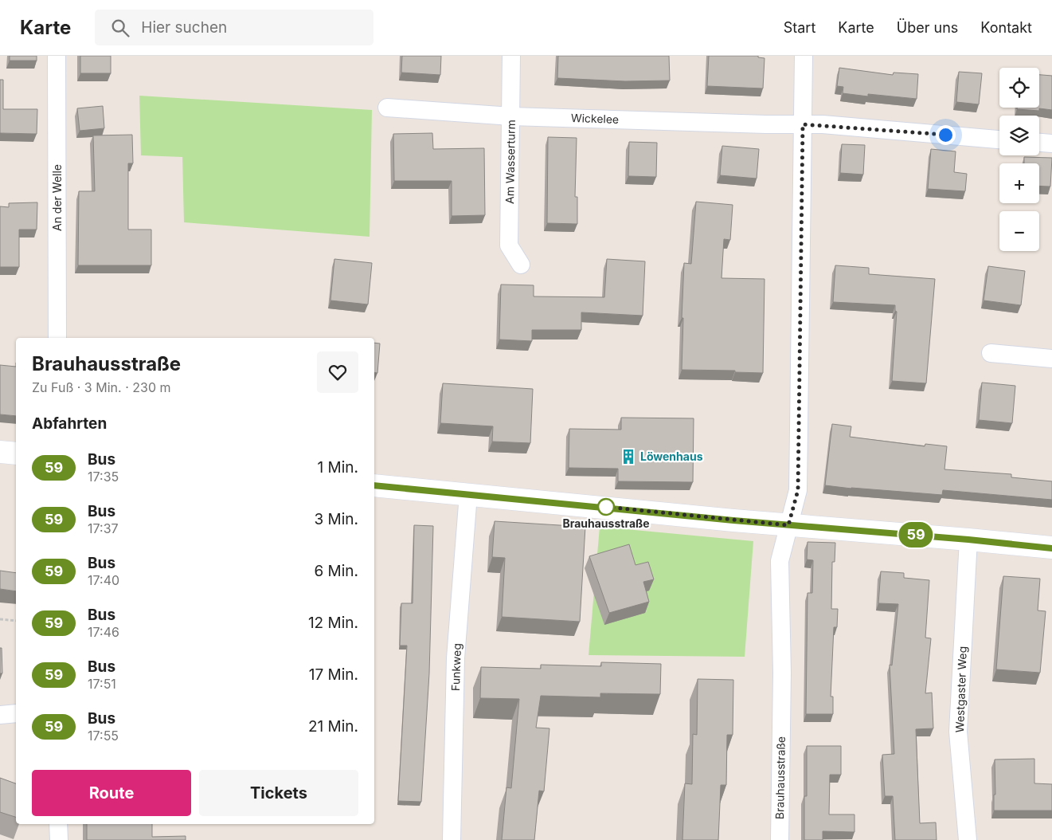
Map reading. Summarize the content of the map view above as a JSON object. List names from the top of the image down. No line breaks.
{"streets":{"street":["Wickelee","Am Wasserturm","An der Welle","Funkweg","Westgaster Weg","Brauhausstraße"]},"crossings":[["Wickelee","Am Wasserturm"],["Wickelee","Brauhausstraße"]],"places":{"building":["Löwenhaus"],"other":["Brauhausstraße"]},"lines":["bus line 59"],"page":{"header":"Karte","search":"Hier suchen","nav":["Start","Karte","Über uns","Kontakt"],"on_map":"59","map_buttons":["+","−"],"heading":[["Brauhausstraße","Zu Fuß · 3 Min. · 230 m"],"Abfahrten"],"list":[{"mark":"59","name":"Bus","note":"17:35","value":"1 Min."},{"mark":"59","name":"Bus","note":"17:37","value":"3 Min."},{"mark":"59","name":"Bus","note":"17:40","value":"6 Min."},{"mark":"59","name":"Bus","note":"17:46","value":"12 Min."},{"mark":"59","name":"Bus","note":"17:51","value":"17 Min."},{"mark":"59","name":"Bus","note":"17:55","value":"21 Min."}],"buttons":["Route","Tickets"]}}
